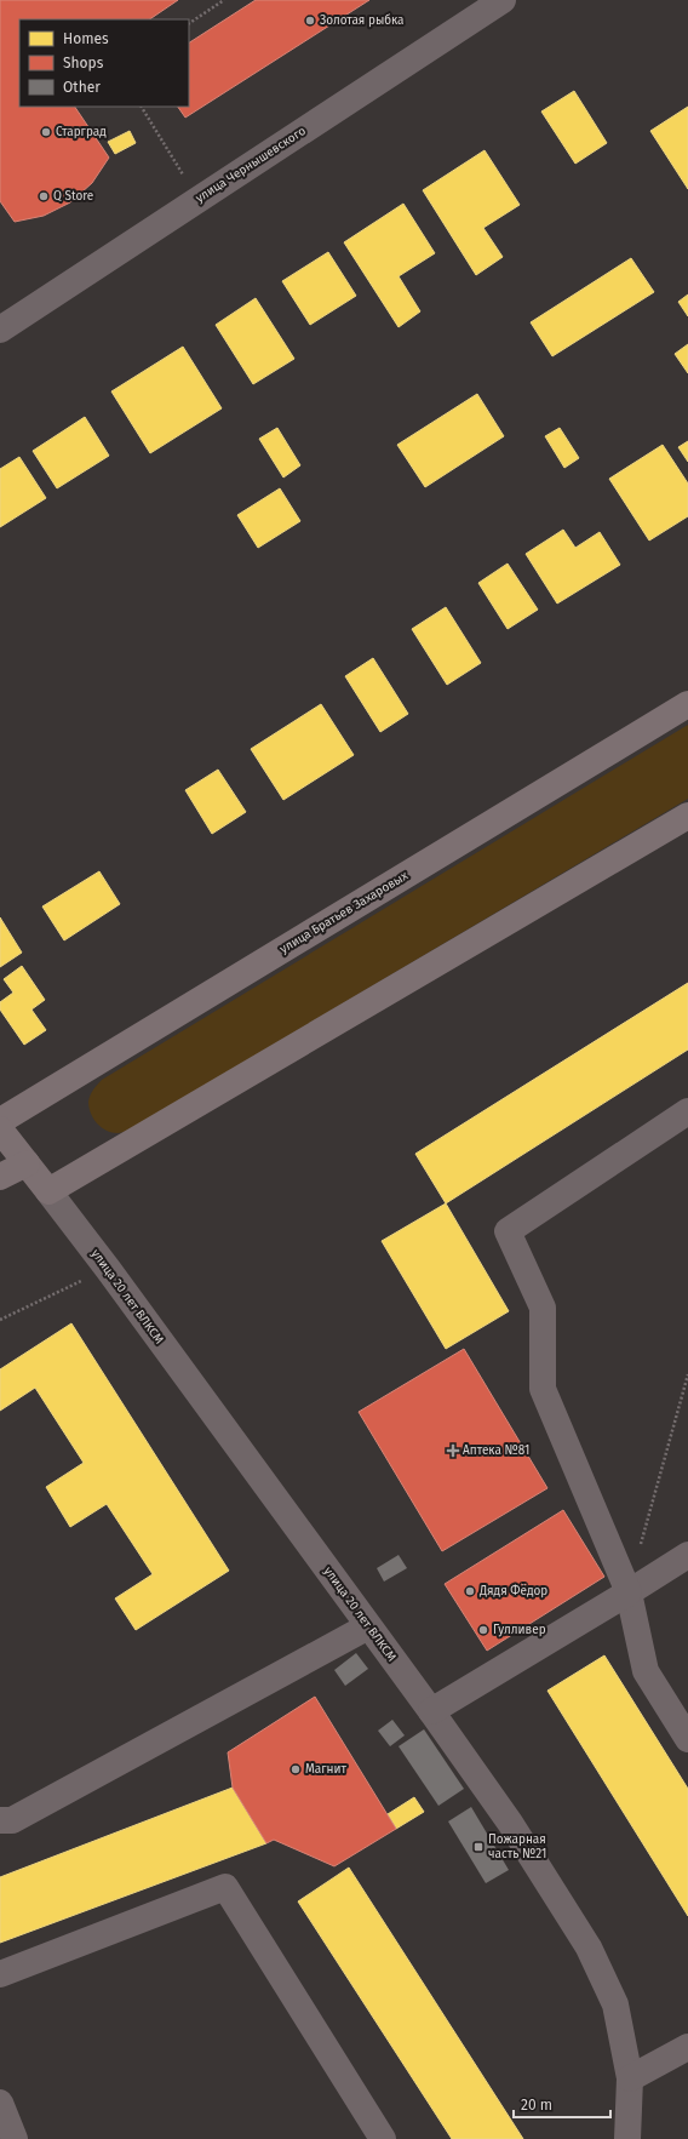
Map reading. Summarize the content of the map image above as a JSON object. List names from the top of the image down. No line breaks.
{"streets":{"main road":["улица Братьев Захаровых","улица 20 лет ВЛКСМ"],"street":["улица Чернышевского"]},"places":{"other":["Золотая рыбка","Старград","Q Store","Дядя Фёдор","Гулливер","Магнит"],"health":["Аптека №81"],"transit":["Пожарная часть №21"]},"legend":["Homes","Shops","Other"],"scale_bar":"20 m"}
